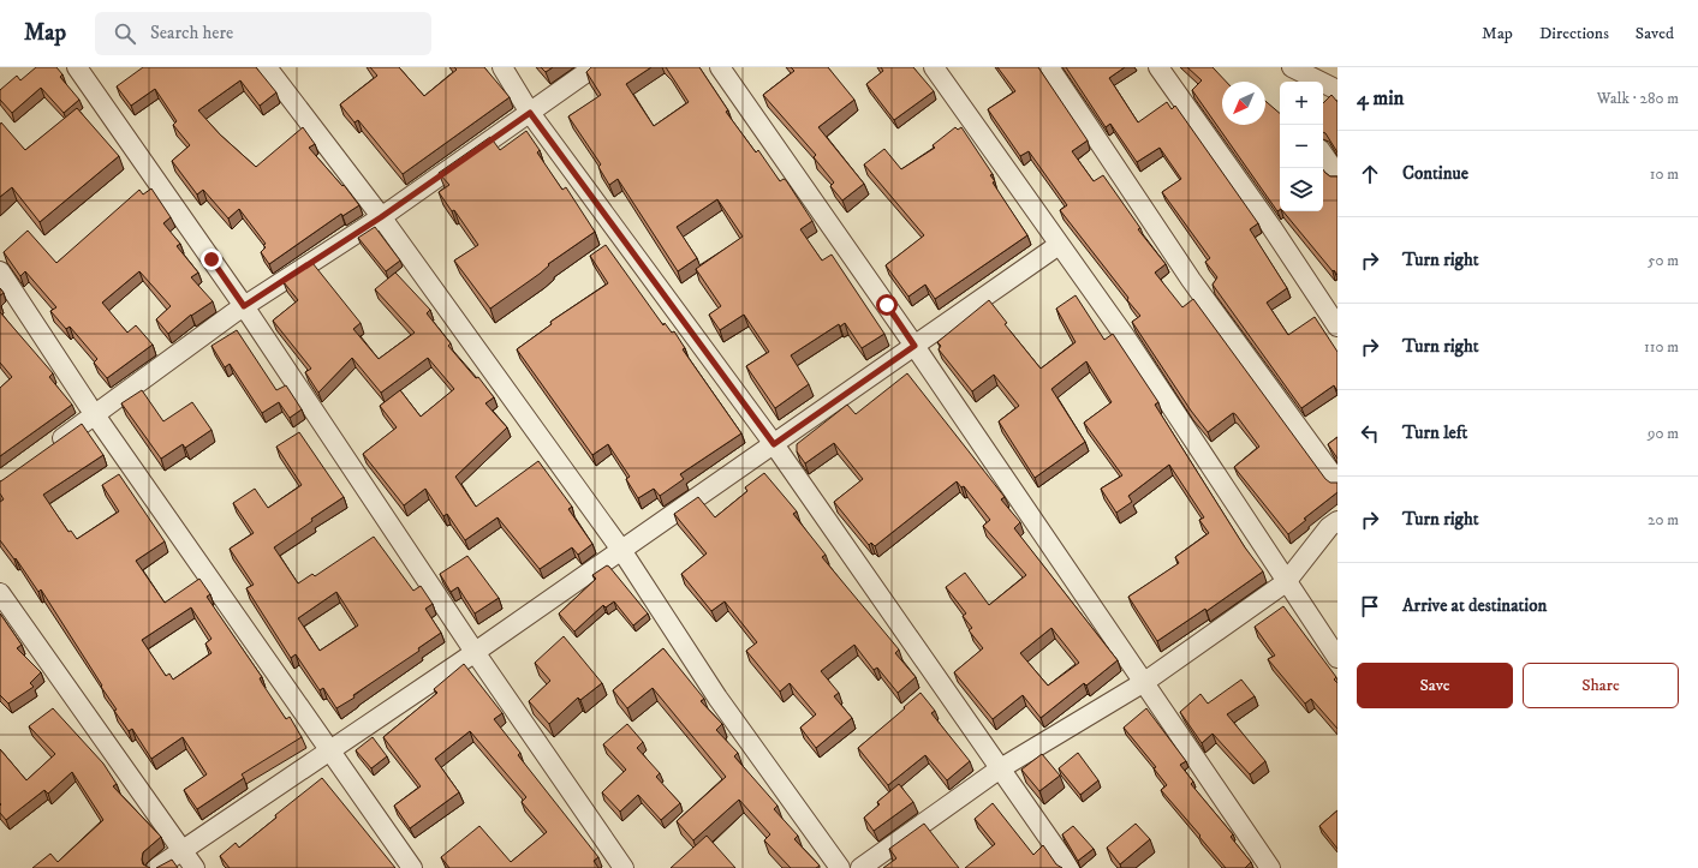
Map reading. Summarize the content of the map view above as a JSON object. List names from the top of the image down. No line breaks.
{"north":"bottom left","page":{"header":"Map","search":"Search here","nav":["Map","Directions","Saved"],"heading":["4 min","Walk · 280 m"],"map_buttons":["+","−"],"list":[["Continue","10 m"],["Turn right","50 m"],["Turn right","110 m"],["Turn left","90 m"],["Turn right","20 m"],"Arrive at destination"],"buttons":["Save","Share"]}}
